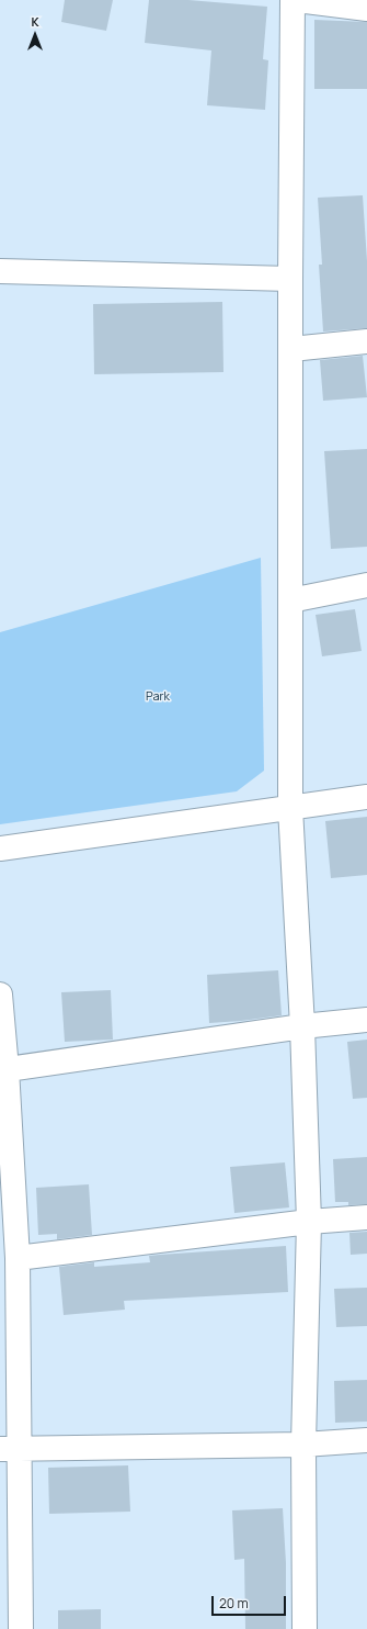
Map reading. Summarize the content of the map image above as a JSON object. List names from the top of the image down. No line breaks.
{"parks":["Park"],"scale_bar":"20 m","north":"top"}
